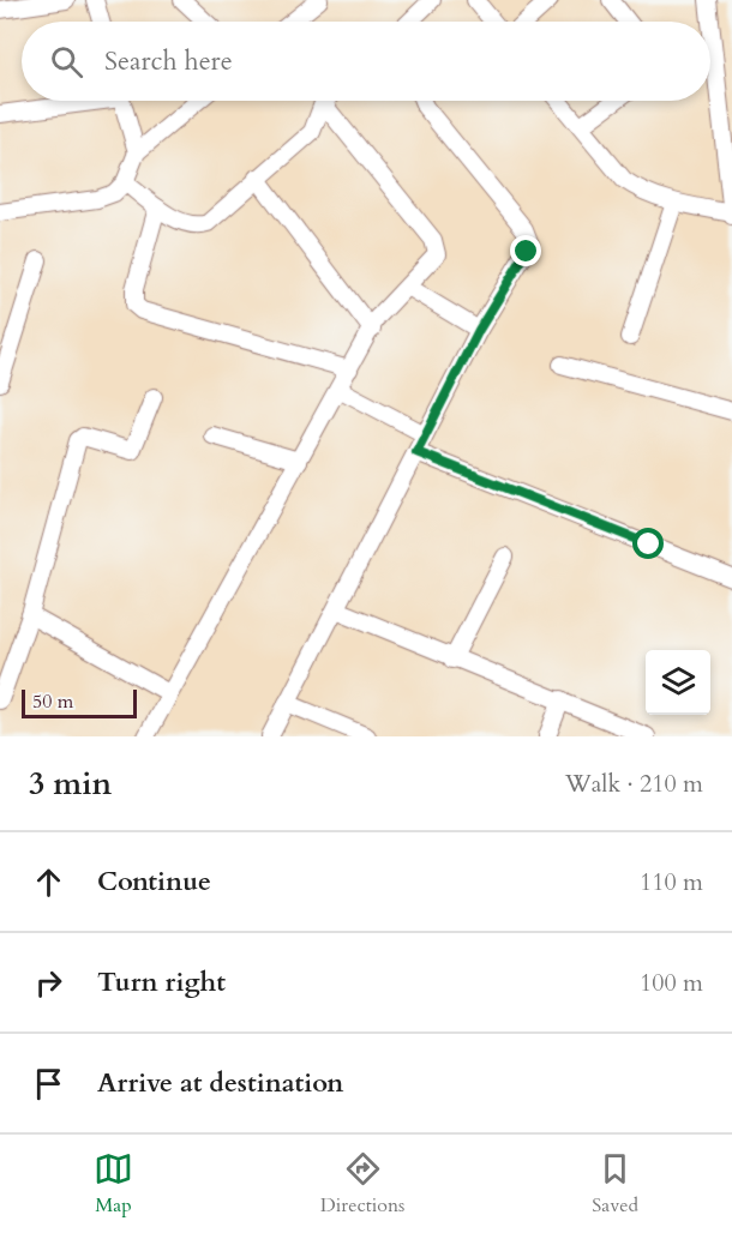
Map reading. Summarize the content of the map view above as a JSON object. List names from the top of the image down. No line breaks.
{"scale_bar":"50 m","page":{"search":"Search here","scale":"50 m","heading":["3 min","Walk · 210 m"],"list":[["Continue","110 m"],["Turn right","100 m"],"Arrive at destination"],"nav":["Map","Directions","Saved"]}}
